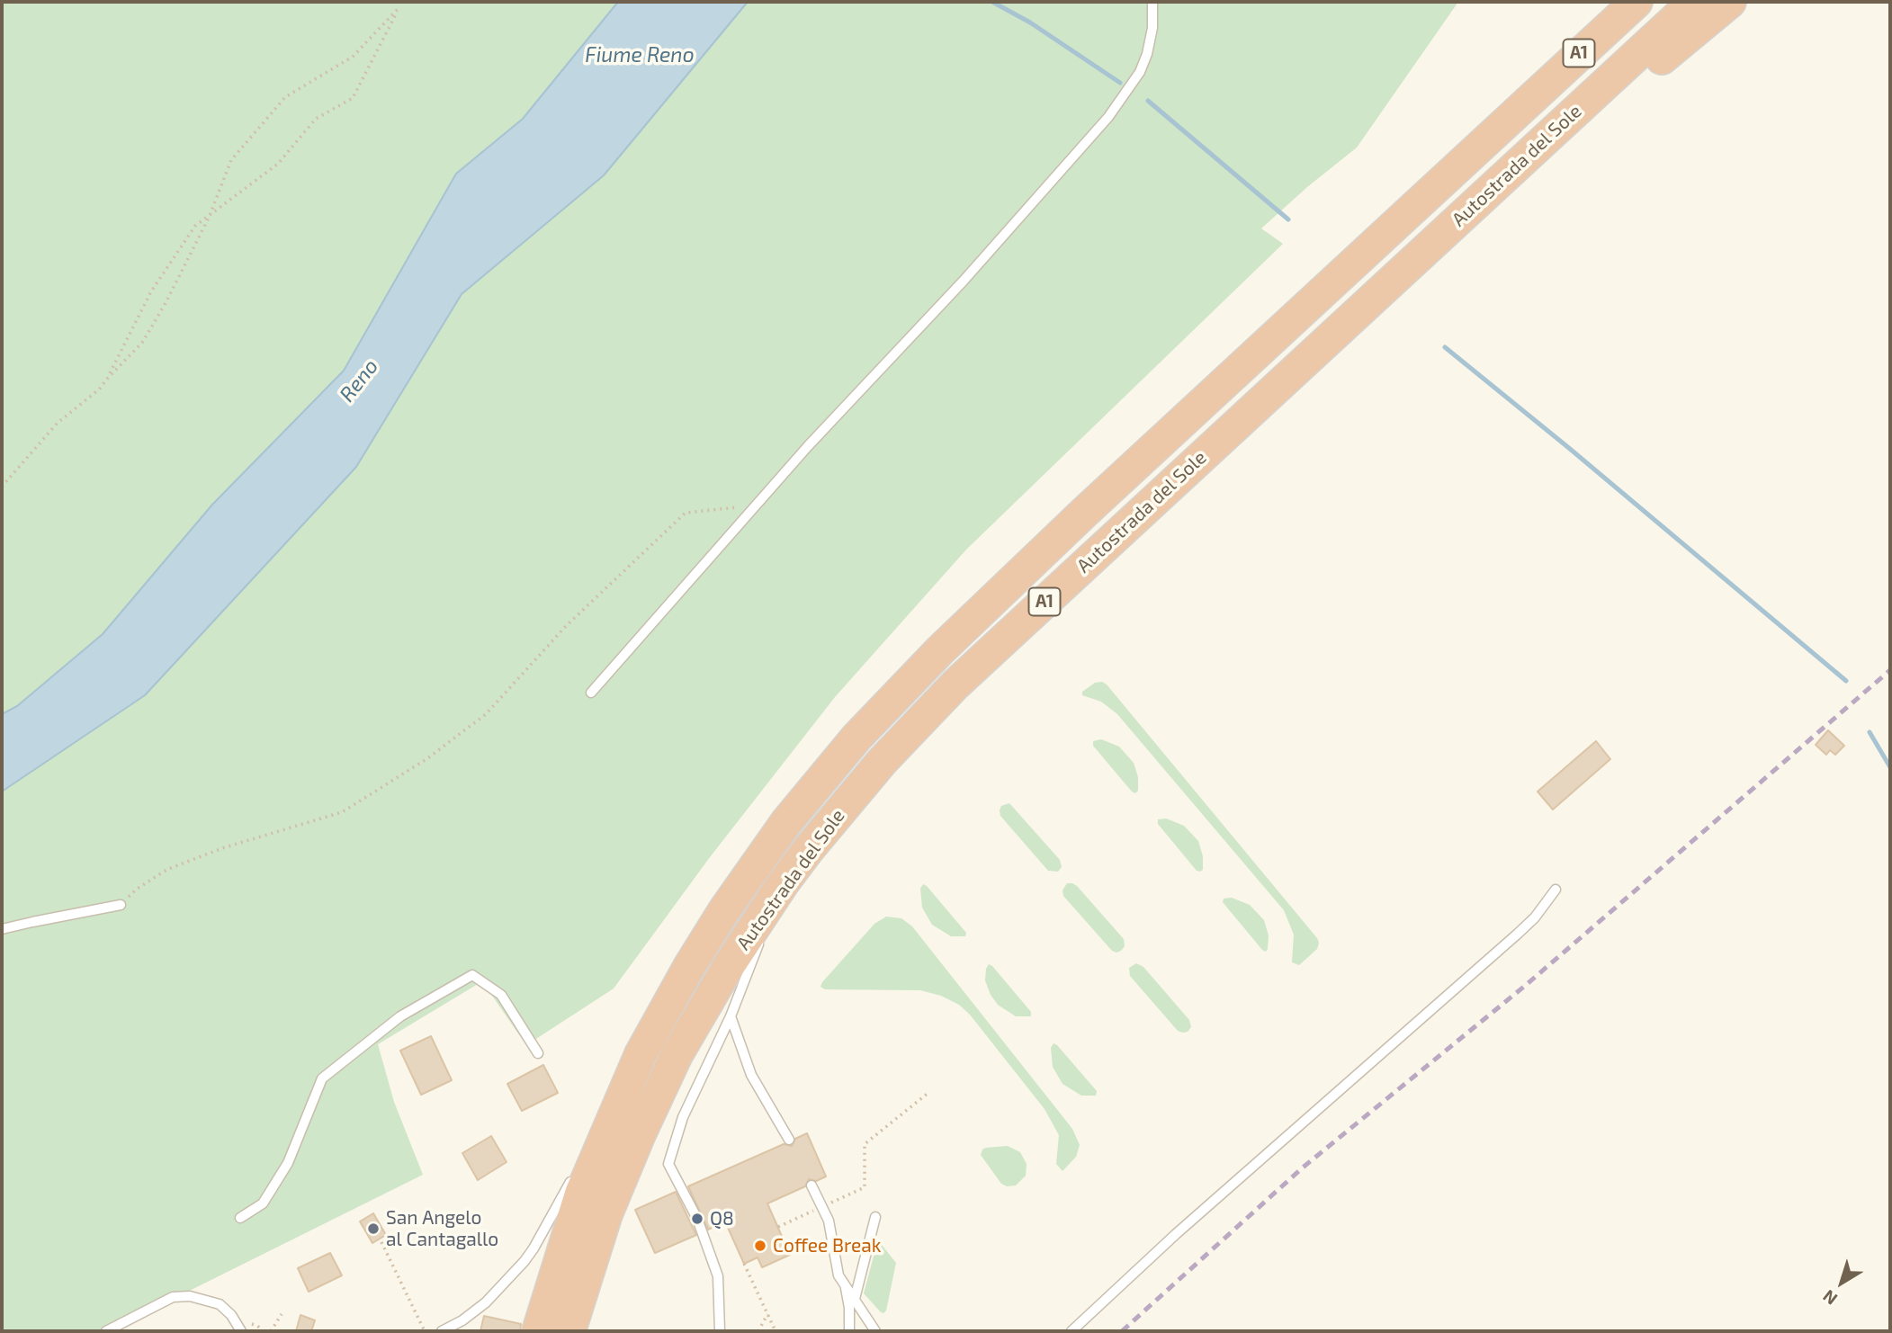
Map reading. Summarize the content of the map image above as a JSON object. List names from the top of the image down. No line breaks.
{"streets":{"highway":["A1","Autostrada del Sole"]},"water":["Fiume Reno","Reno"],"places":["Q8","San Angelo al Cantagallo","Coffee Break"],"north":"bottom left"}
